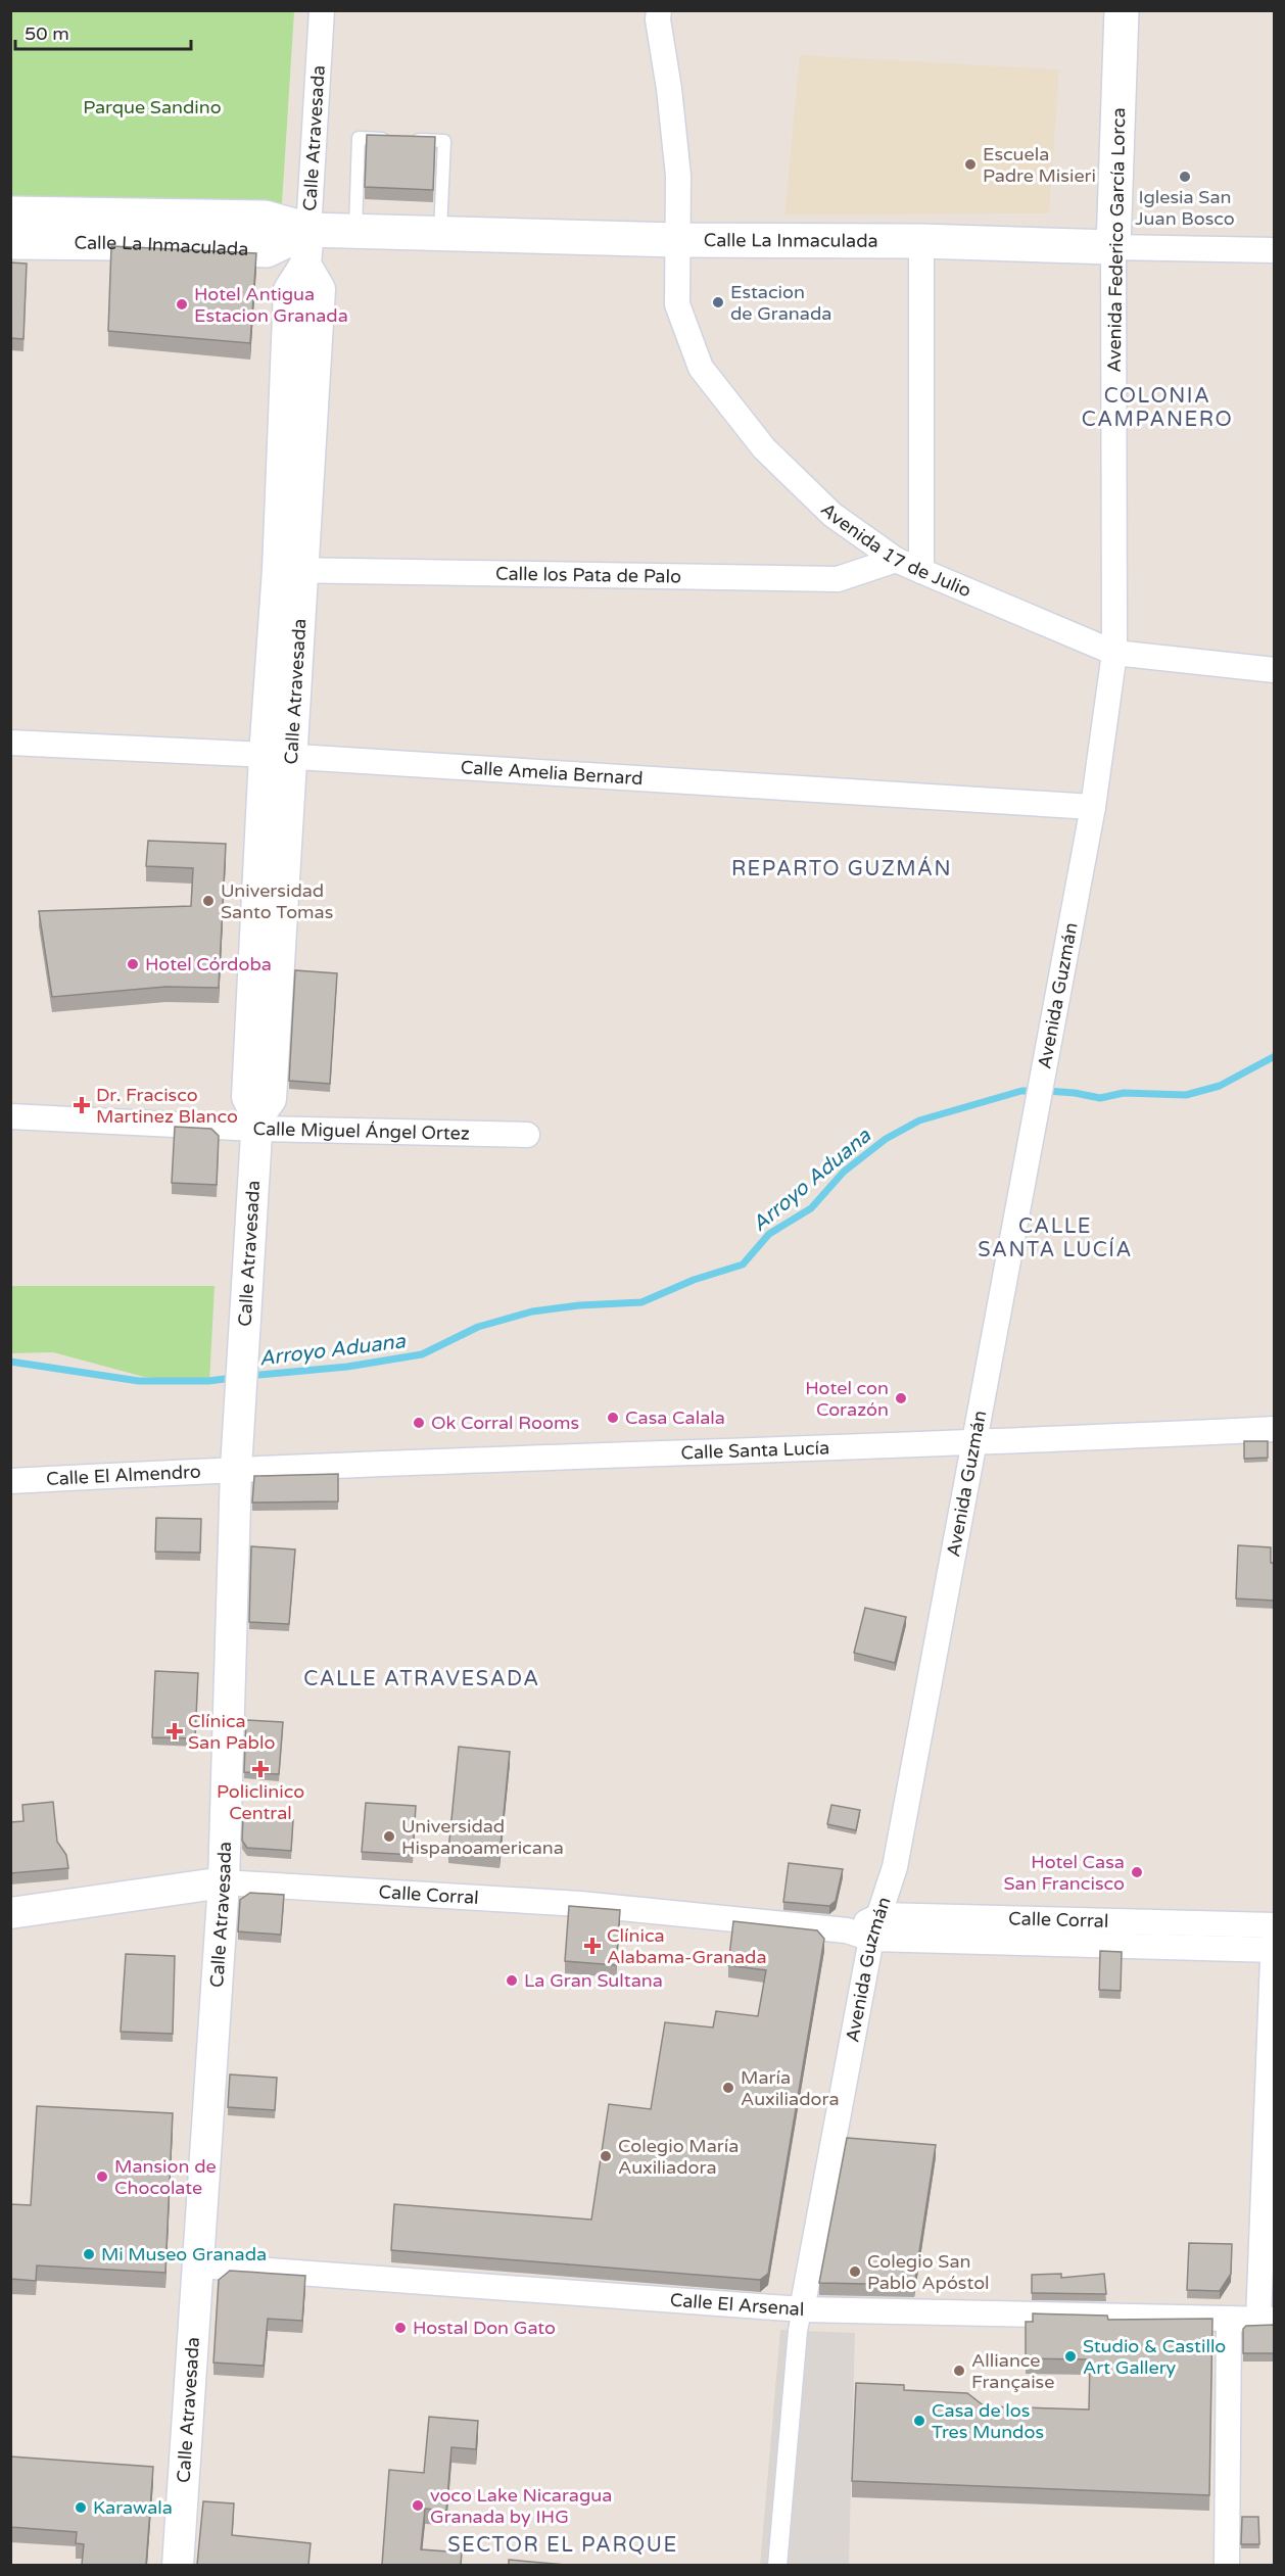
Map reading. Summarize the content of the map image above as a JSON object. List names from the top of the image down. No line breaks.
{"streets":{"main road":["Avenida Federico García Lorca","Calle La Inmaculada"],"street":["Calle Atravesada","Avenida 17 de Julio","Calle los Pata de Palo","Calle Amelia Bernard","Avenida Guzmán","Calle Miguel Ángel Ortez","Calle Santa Lucía","Calle El Almendro","Calle Corral","Calle El Arsenal"]},"crossings":[["Calle Atravesada","Calle La Inmaculada"],["Calle Atravesada","Calle los Pata de Palo"],["Calle Atravesada","Calle Amelia Bernard"],["Calle Atravesada","Calle Miguel Ángel Ortez"],["Calle Atravesada","Calle Santa Lucía"],["Calle Atravesada","Calle El Almendro"],["Calle Atravesada","Calle Corral"],["Calle Atravesada","Calle El Arsenal"],["Avenida Federico García Lorca","Calle La Inmaculada"],["Avenida Federico García Lorca","Avenida 17 de Julio"],["Avenida Federico García Lorca","Avenida Guzmán"],["Calle La Inmaculada","Avenida 17 de Julio"],["Avenida 17 de Julio","Calle los Pata de Palo"],["Avenida 17 de Julio","Avenida Guzmán"],["Calle Amelia Bernard","Avenida Guzmán"],["Avenida Guzmán","Calle Santa Lucía"],["Avenida Guzmán","Calle Corral"],["Avenida Guzmán","Calle El Arsenal"],["Calle Santa Lucía","Calle El Almendro"]],"districts":["COLONIA CAMPANERO","REPARTO GUZMÁN","CALLE SANTA LUCÍA","CALLE ATRAVESADA","SECTOR EL PARQUE"],"water":["Arroyo Aduana"],"parks":["Parque Sandino"],"places":{"other":["Escuela Padre Misieri","Iglesia San Juan Bosco","Estacion de Granada","Hotel Antigua Estacion Granada","Universidad Santo Tomas","Hotel Córdoba","Hotel con Corazón","Casa Calala","Ok Corral Rooms","Universidad Hispanoamericana","Hotel Casa San Francisco","La Gran Sultana","María Auxiliadora","Colegio María Auxiliadora","Mansion de Chocolate","Mi Museo Granada","Colegio San Pablo Apóstol","Hostal Don Gato","Studio & Castillo Art Gallery","Alliance Française","Casa de los Tres Mundos","voco Lake Nicaragua Granada by IHG","Karawala"],"health":["Dr. Fracisco Martinez Blanco","Clínica San Pablo","Policlinico Central","Clínica Alabama-Granada"]},"scale_bar":"50 m"}
